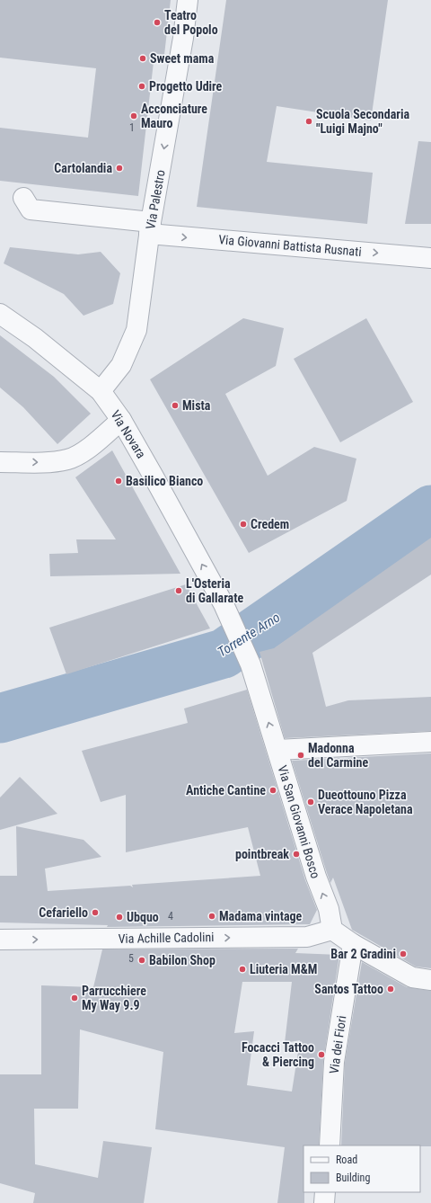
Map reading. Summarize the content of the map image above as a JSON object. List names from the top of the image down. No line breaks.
{"streets":{"street":["Via Palestro","Via Giovanni Battista Rusnati","Via Novara","Via San Giovanni Bosco","Via Achille Cadolini","Via dei Fiori"]},"crossings":[["Via Palestro","Via Giovanni Battista Rusnati"],["Via Palestro","Via Novara"],["Via Novara","Via San Giovanni Bosco"],["Via San Giovanni Bosco","Via Achille Cadolini"]],"one_way":["Via Palestro","Via Giovanni Battista Rusnati","Via Novara","Via San Giovanni Bosco","Via Achille Cadolini"],"water":["Torrente Arno"],"places":["Teatro del Popolo","Sweet mama","Progetto Udire","Acconciature Mauro","Scuola Secondaria \"Luigi Majno\"","Cartolandia","Mista","Basilico Bianco","Credem","L'Osteria di Gallarate","Madonna del Carmine","Antiche Cantine","Dueottouno Pizza Verace Napoletana","pointbreak","Cefariello","Madama vintage","Ubquo","Bar 2 Gradini","Babilon Shop","Liuteria M&M","Santos Tattoo","Parrucchiere My Way 9.9","Focacci Tattoo & Piercing"],"house_numbers":["1","4","5"],"legend":["Road","Building"]}
